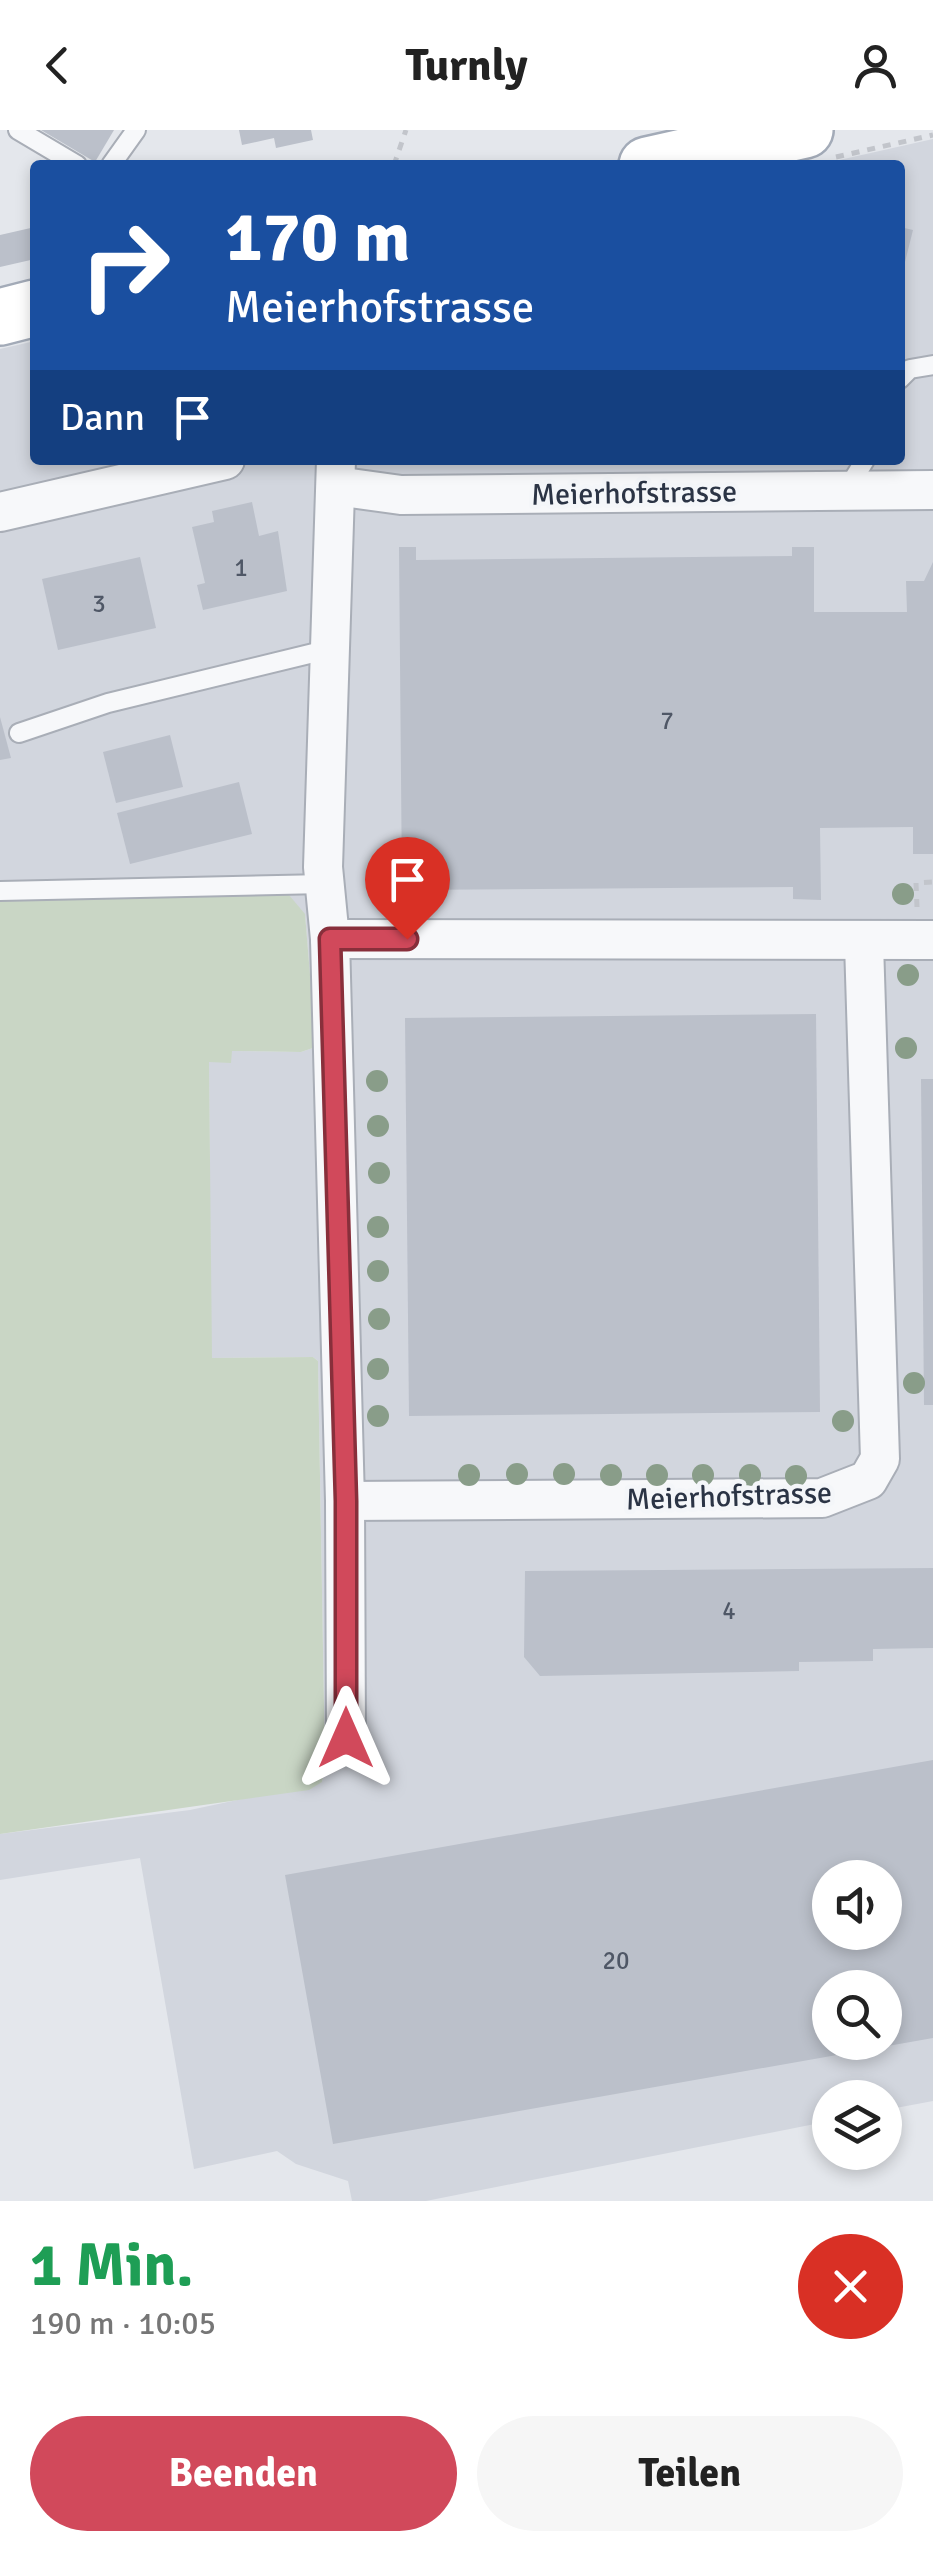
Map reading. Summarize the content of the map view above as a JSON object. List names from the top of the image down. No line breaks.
{"streets":{"street":["Meierhofstrasse"]},"house_numbers":["1","3","7","4","20"],"page":{"header":"Turnly","turn":["170 m","Meierhofstrasse"],"then":"Dann","heading":["1 Min.","190 m · 10:05"],"buttons":["Beenden","Teilen"]}}
